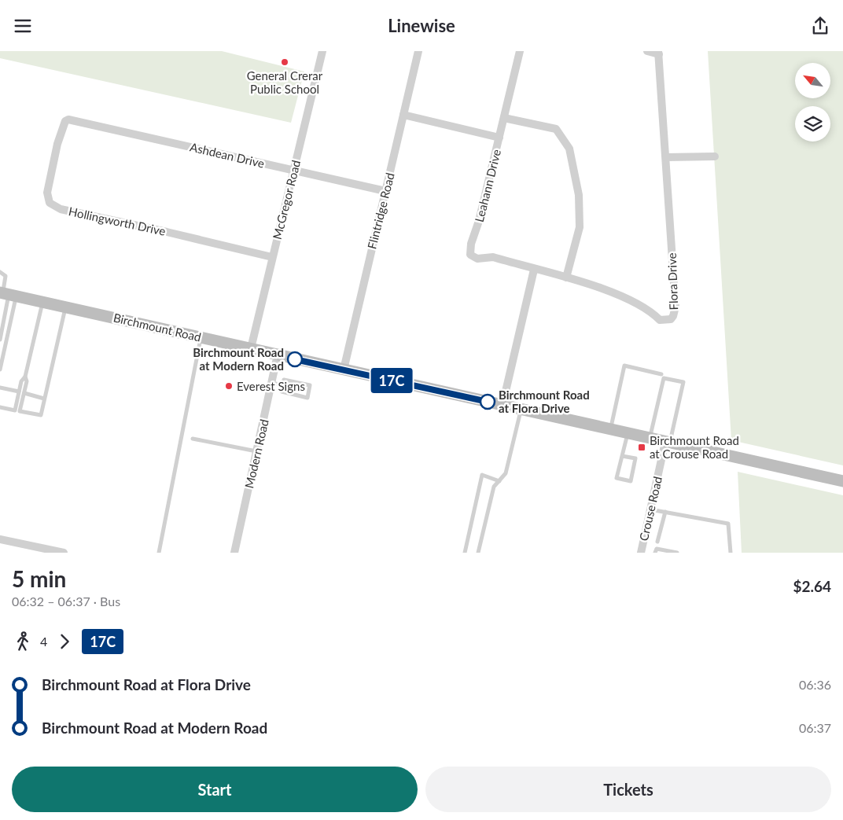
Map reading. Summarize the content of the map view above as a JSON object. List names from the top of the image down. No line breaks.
{"streets":{"main road":["Birchmount Road"],"street":["Ashdean Drive","Leahann Drive","McGregor Road","Flintridge Road","Hollingworth Drive","Flora Drive","Modern Road","Crouse Road"]},"crossings":[["Ashdean Drive","McGregor Road"],["Ashdean Drive","Flintridge Road"],["Ashdean Drive","Hollingworth Drive"],["Leahann Drive","Flora Drive"],["McGregor Road","Hollingworth Drive"],["McGregor Road","Birchmount Road"],["Flintridge Road","Birchmount Road"],["Birchmount Road","Modern Road"],["Birchmount Road","Crouse Road"]],"places":{"other":["General Crerar Public School","Birchmount Road at Modern Road","Everest Signs","Birchmount Road at Flora Drive"],"transit":["Birchmount Road at Crouse Road"]},"lines":["bus line 17C"],"north":"top left","page":{"header":"Linewise","on_map":"17C","heading":["5 min","06:32 – 06:37 · Bus","$2.64"],"legs":["4","17C"],"list":[{"name":"Birchmount Road at Flora Drive","value":"06:36"},{"name":"Birchmount Road at Modern Road","value":"06:37"}],"buttons":["Start","Tickets"]}}
